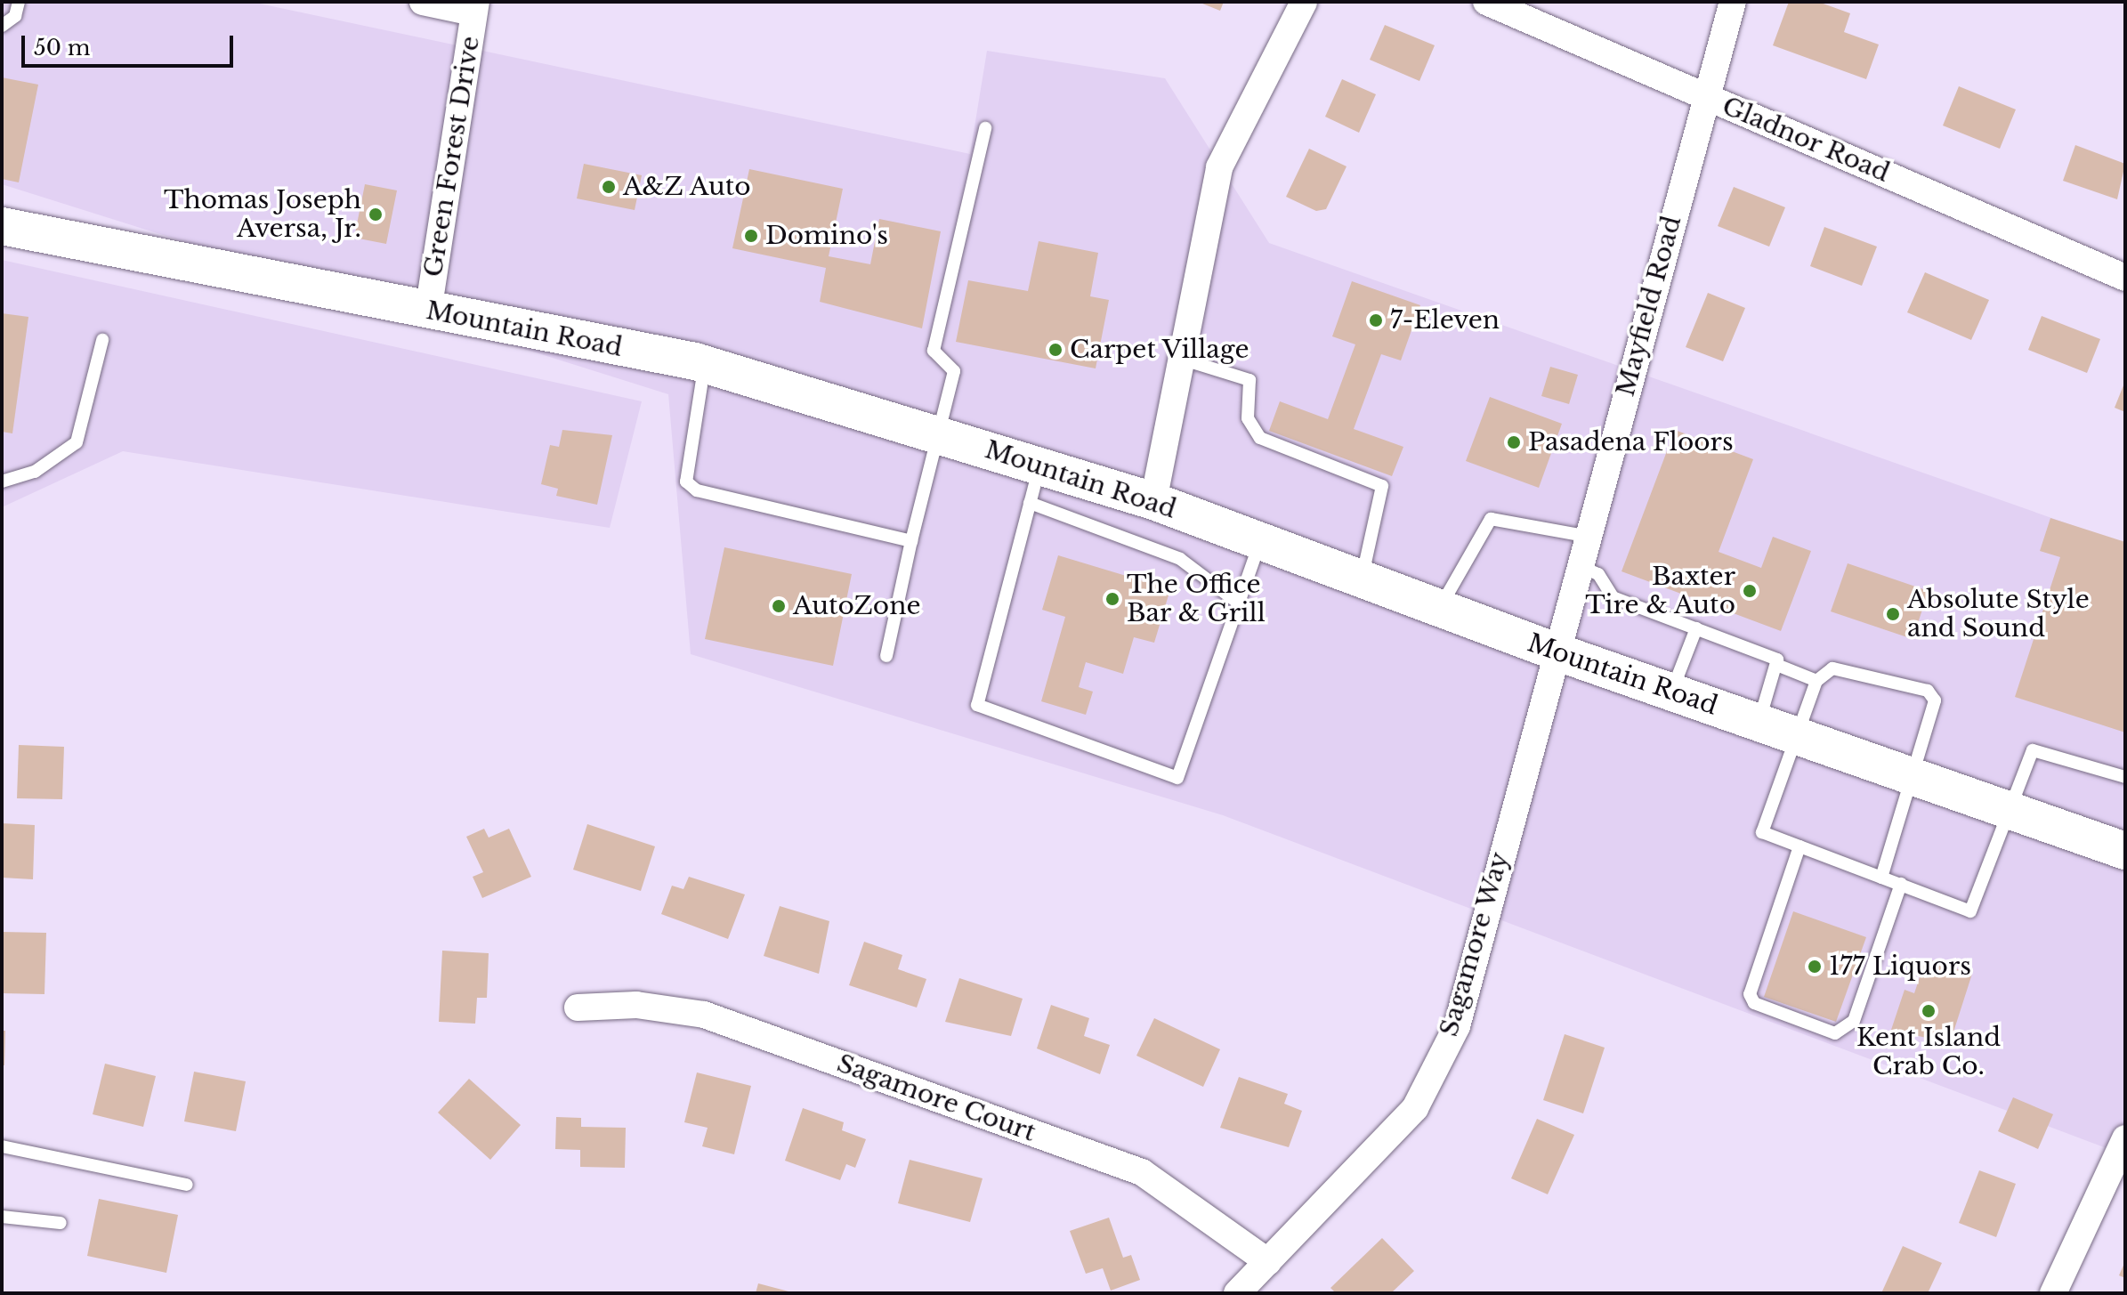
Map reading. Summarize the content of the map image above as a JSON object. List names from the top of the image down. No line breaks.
{"streets":{"main road":["Mountain Road"],"street":["Gladnor Road","Green Forest Drive","Mayfield Road","Sagamore Way","Sagamore Court"]},"crossings":[["Gladnor Road","Mayfield Road"],["Green Forest Drive","Mountain Road"],["Mayfield Road","Mountain Road"],["Mayfield Road","Sagamore Way"],["Mountain Road","Sagamore Way"],["Sagamore Way","Sagamore Court"]],"places":["A&Z Auto","Thomas Joseph Aversa, Jr.","Domino's","7-Eleven","Carpet Village","Pasadena Floors","Baxter Tire & Auto","The Office Bar & Grill","AutoZone","Absolute Style and Sound","177 Liquors","Kent Island Crab Co."],"scale_bar":"50 m"}
